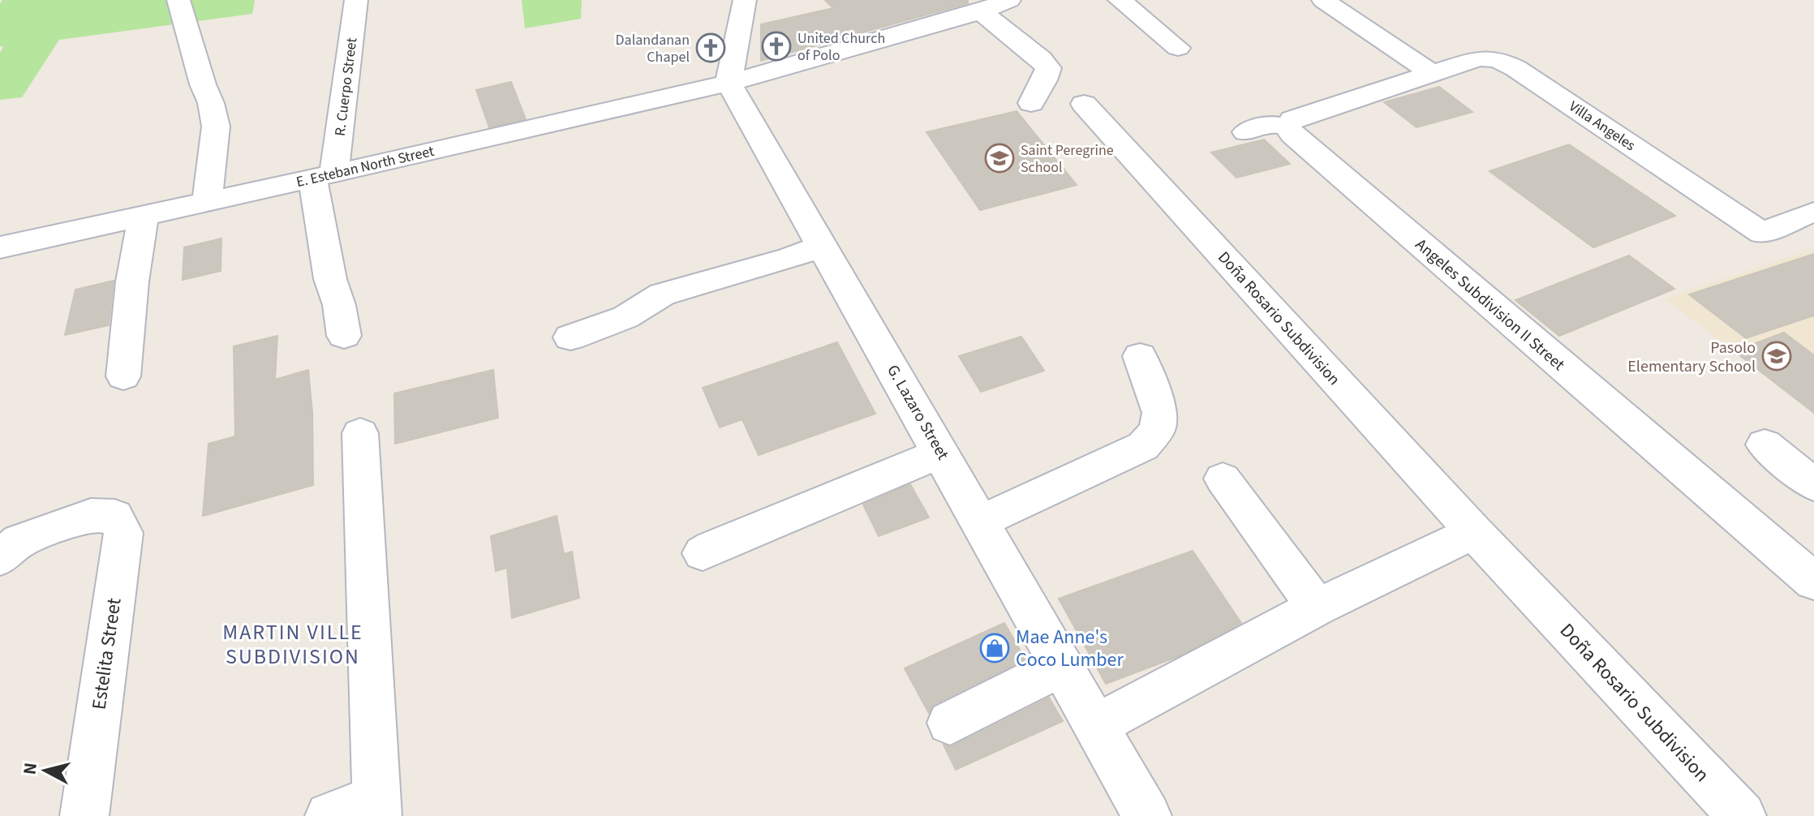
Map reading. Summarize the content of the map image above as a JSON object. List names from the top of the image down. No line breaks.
{"streets":{"street":["R. Cuerpo Street","Villa Angeles","E. Esteban North Street","Angeles Subdivision II Street","Doña Rosario Subdivision","G. Lazaro Street","Estelita Street"]},"crossings":[["R. Cuerpo Street","E. Esteban North Street"],["E. Esteban North Street","G. Lazaro Street"]],"districts":["MARTIN VILLE SUBDIVISION"],"places":{"church":["United Church of Polo","Dalandanan Chapel"],"school or university":["Saint Peregrine School","Pasolo Elementary School"],"shop":["Mae Anne's Coco Lumber"]},"north":"left"}
